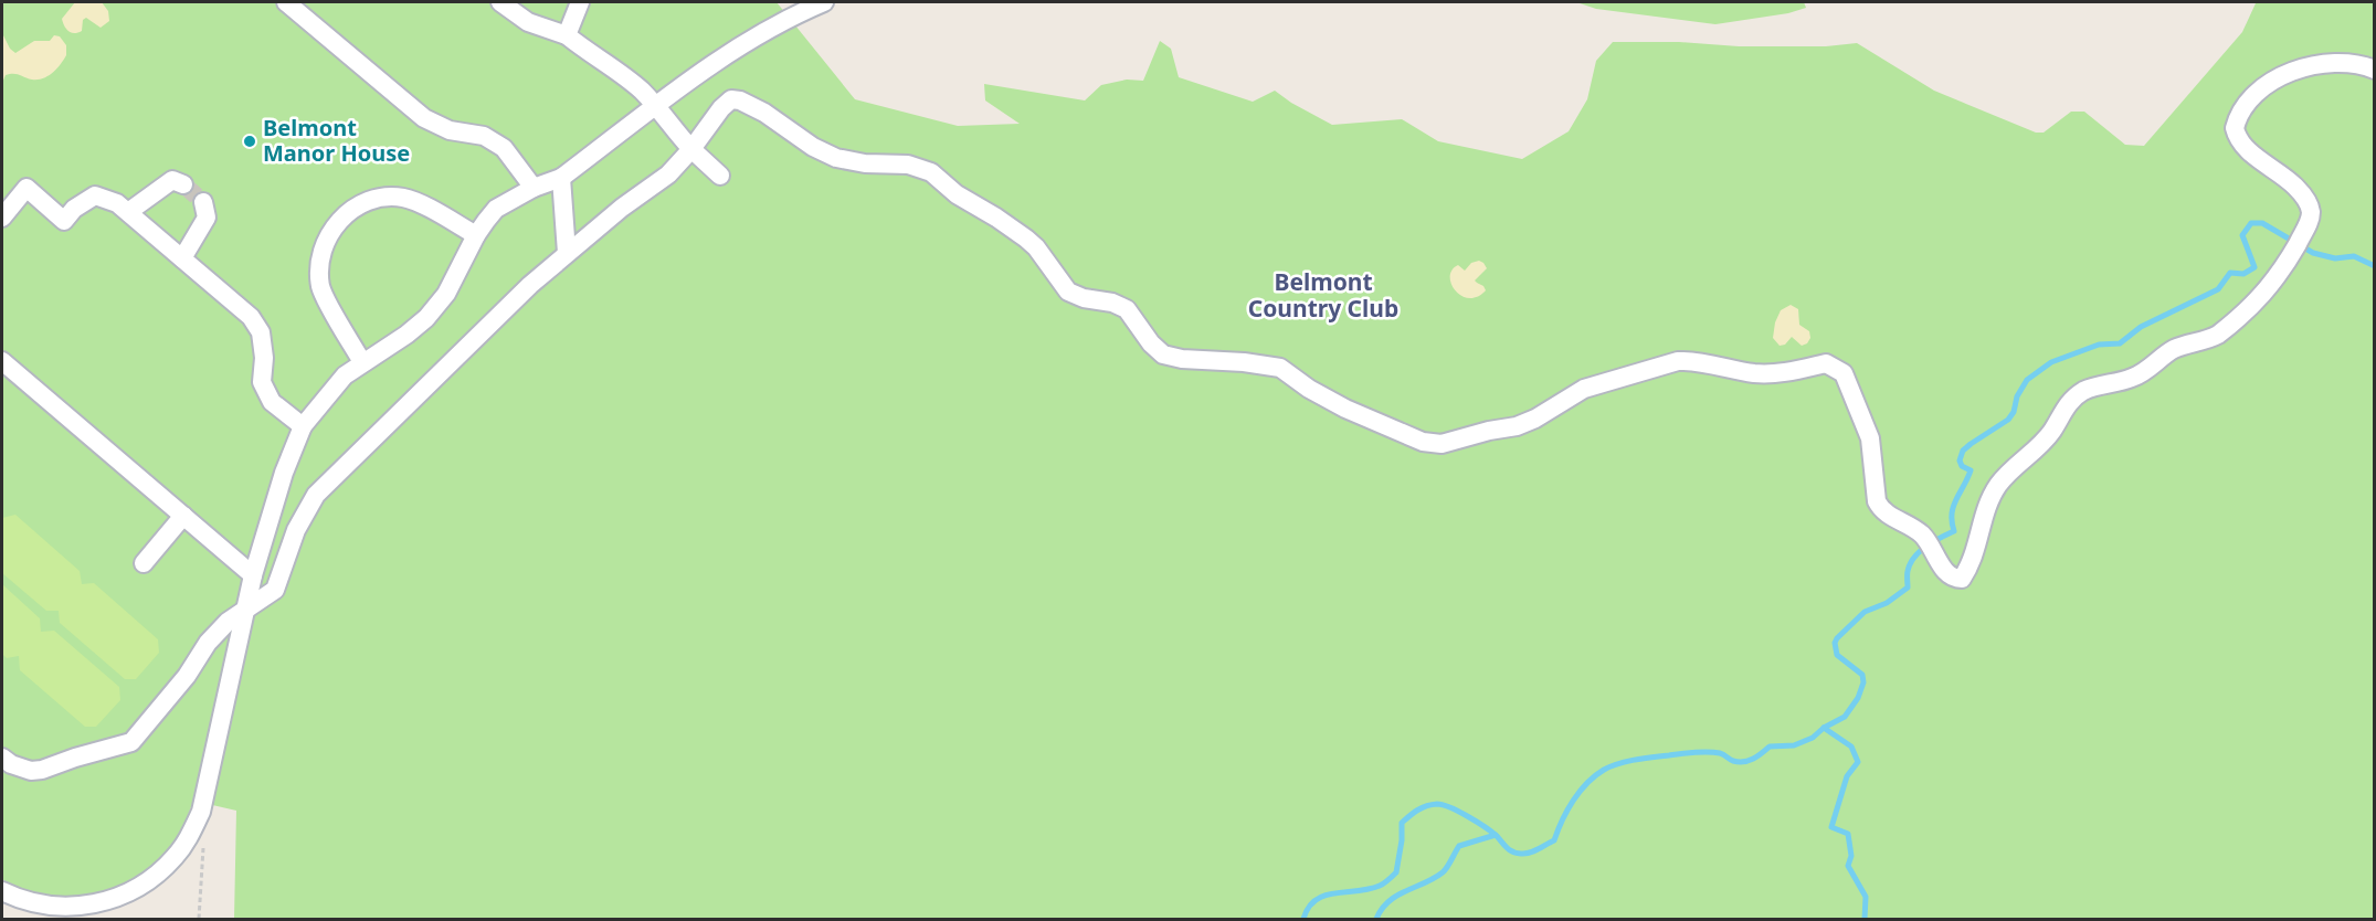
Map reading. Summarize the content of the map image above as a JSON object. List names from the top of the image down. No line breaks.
{"districts":["Belmont Country Club"],"places":["Belmont Manor House"]}
